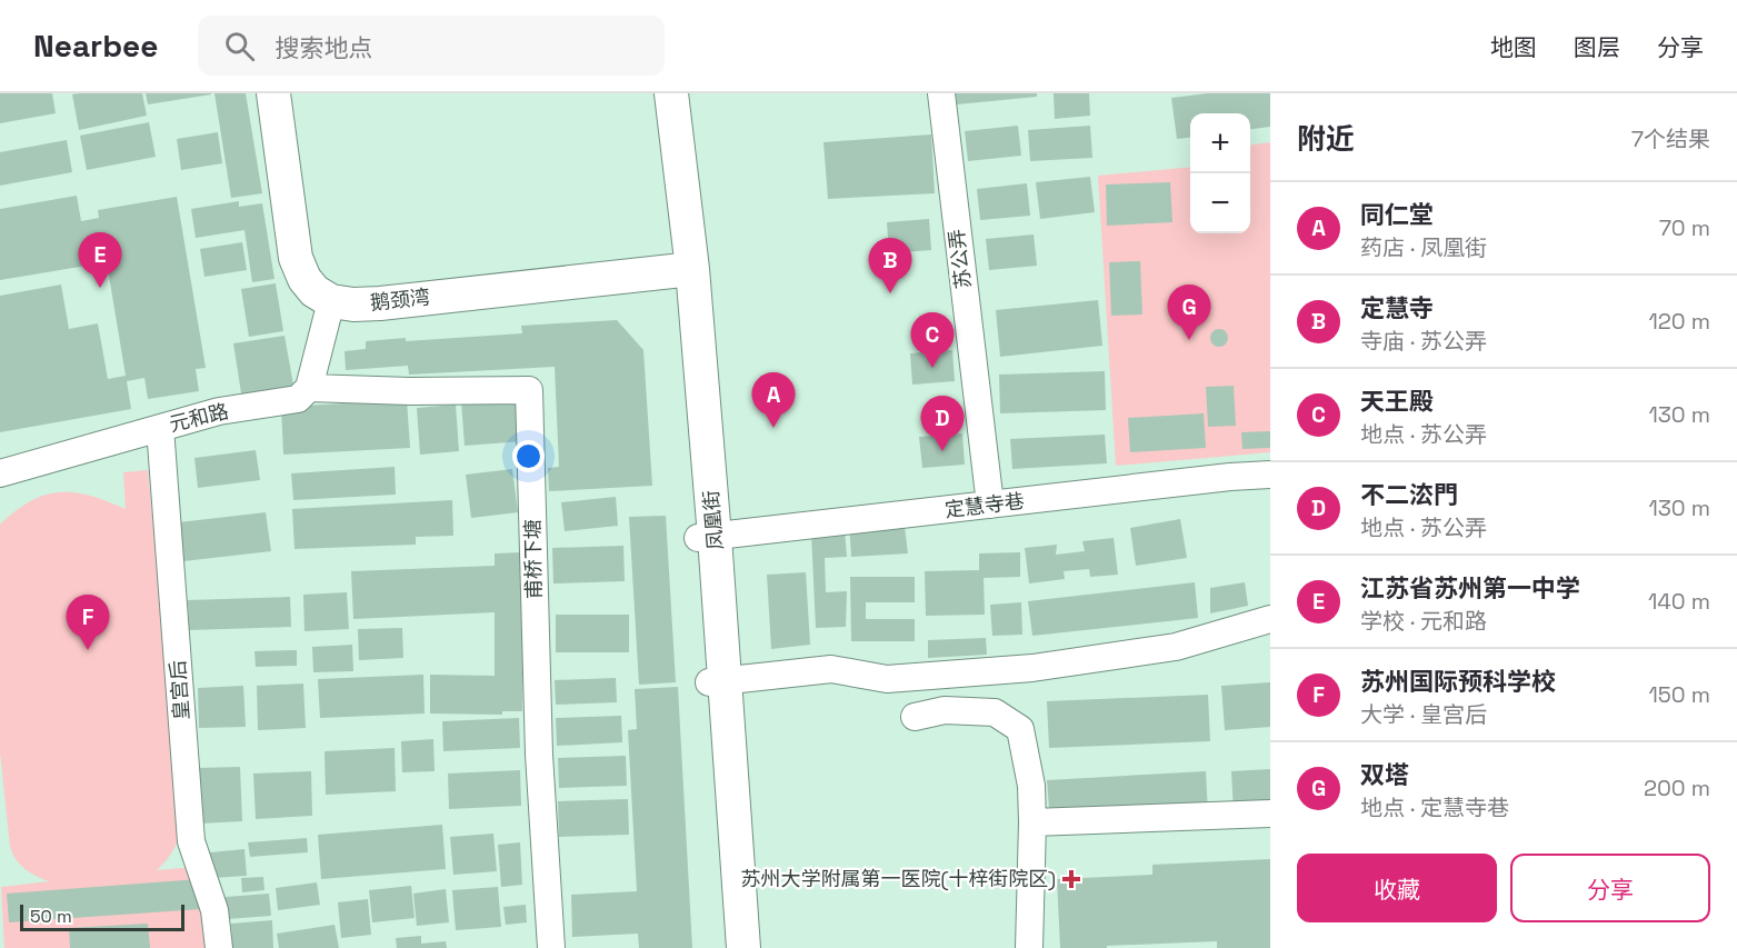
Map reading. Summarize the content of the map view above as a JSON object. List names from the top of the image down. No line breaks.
{"streets":{"main road":["鹅颈湾","凤凰街"],"street":["苏公弄","元和路","定慧寺巷","甫桥下塘","皇宫后"]},"crossings":[["苏公弄","定慧寺巷"],["鹅颈湾","凤凰街"],["元和路","甫桥下塘"],["元和路","皇宫后"],["定慧寺巷","凤凰街"]],"places":{"health":["苏州大学附属第一医院(十梓街院区)"]},"scale_bar":"50 m","page":{"header":"Nearbee","search":"搜索地点","nav":["地图","图层","分享"],"heading":["附近","7个结果"],"map_buttons":["+","−"],"list":[{"mark":"A","name":"同仁堂","note":"药店 · 凤凰街","value":"70 m"},{"mark":"B","name":"定慧寺","note":"寺庙 · 苏公弄","value":"120 m"},{"mark":"C","name":"天王殿","note":"地点 · 苏公弄","value":"130 m"},{"mark":"D","name":"不二㳒門","note":"地点 · 苏公弄","value":"130 m"},{"mark":"E","name":"江苏省苏州第一中学","note":"学校 · 元和路","value":"140 m"},{"mark":"F","name":"苏州国际预科学校","note":"大学 · 皇宫后","value":"150 m"},{"mark":"G","name":"双塔","note":"地点 · 定慧寺巷","value":"200 m"}],"pins":["E","B","G","C","A","D","F"],"buttons":["收藏","分享"],"scale":"50 m"}}
